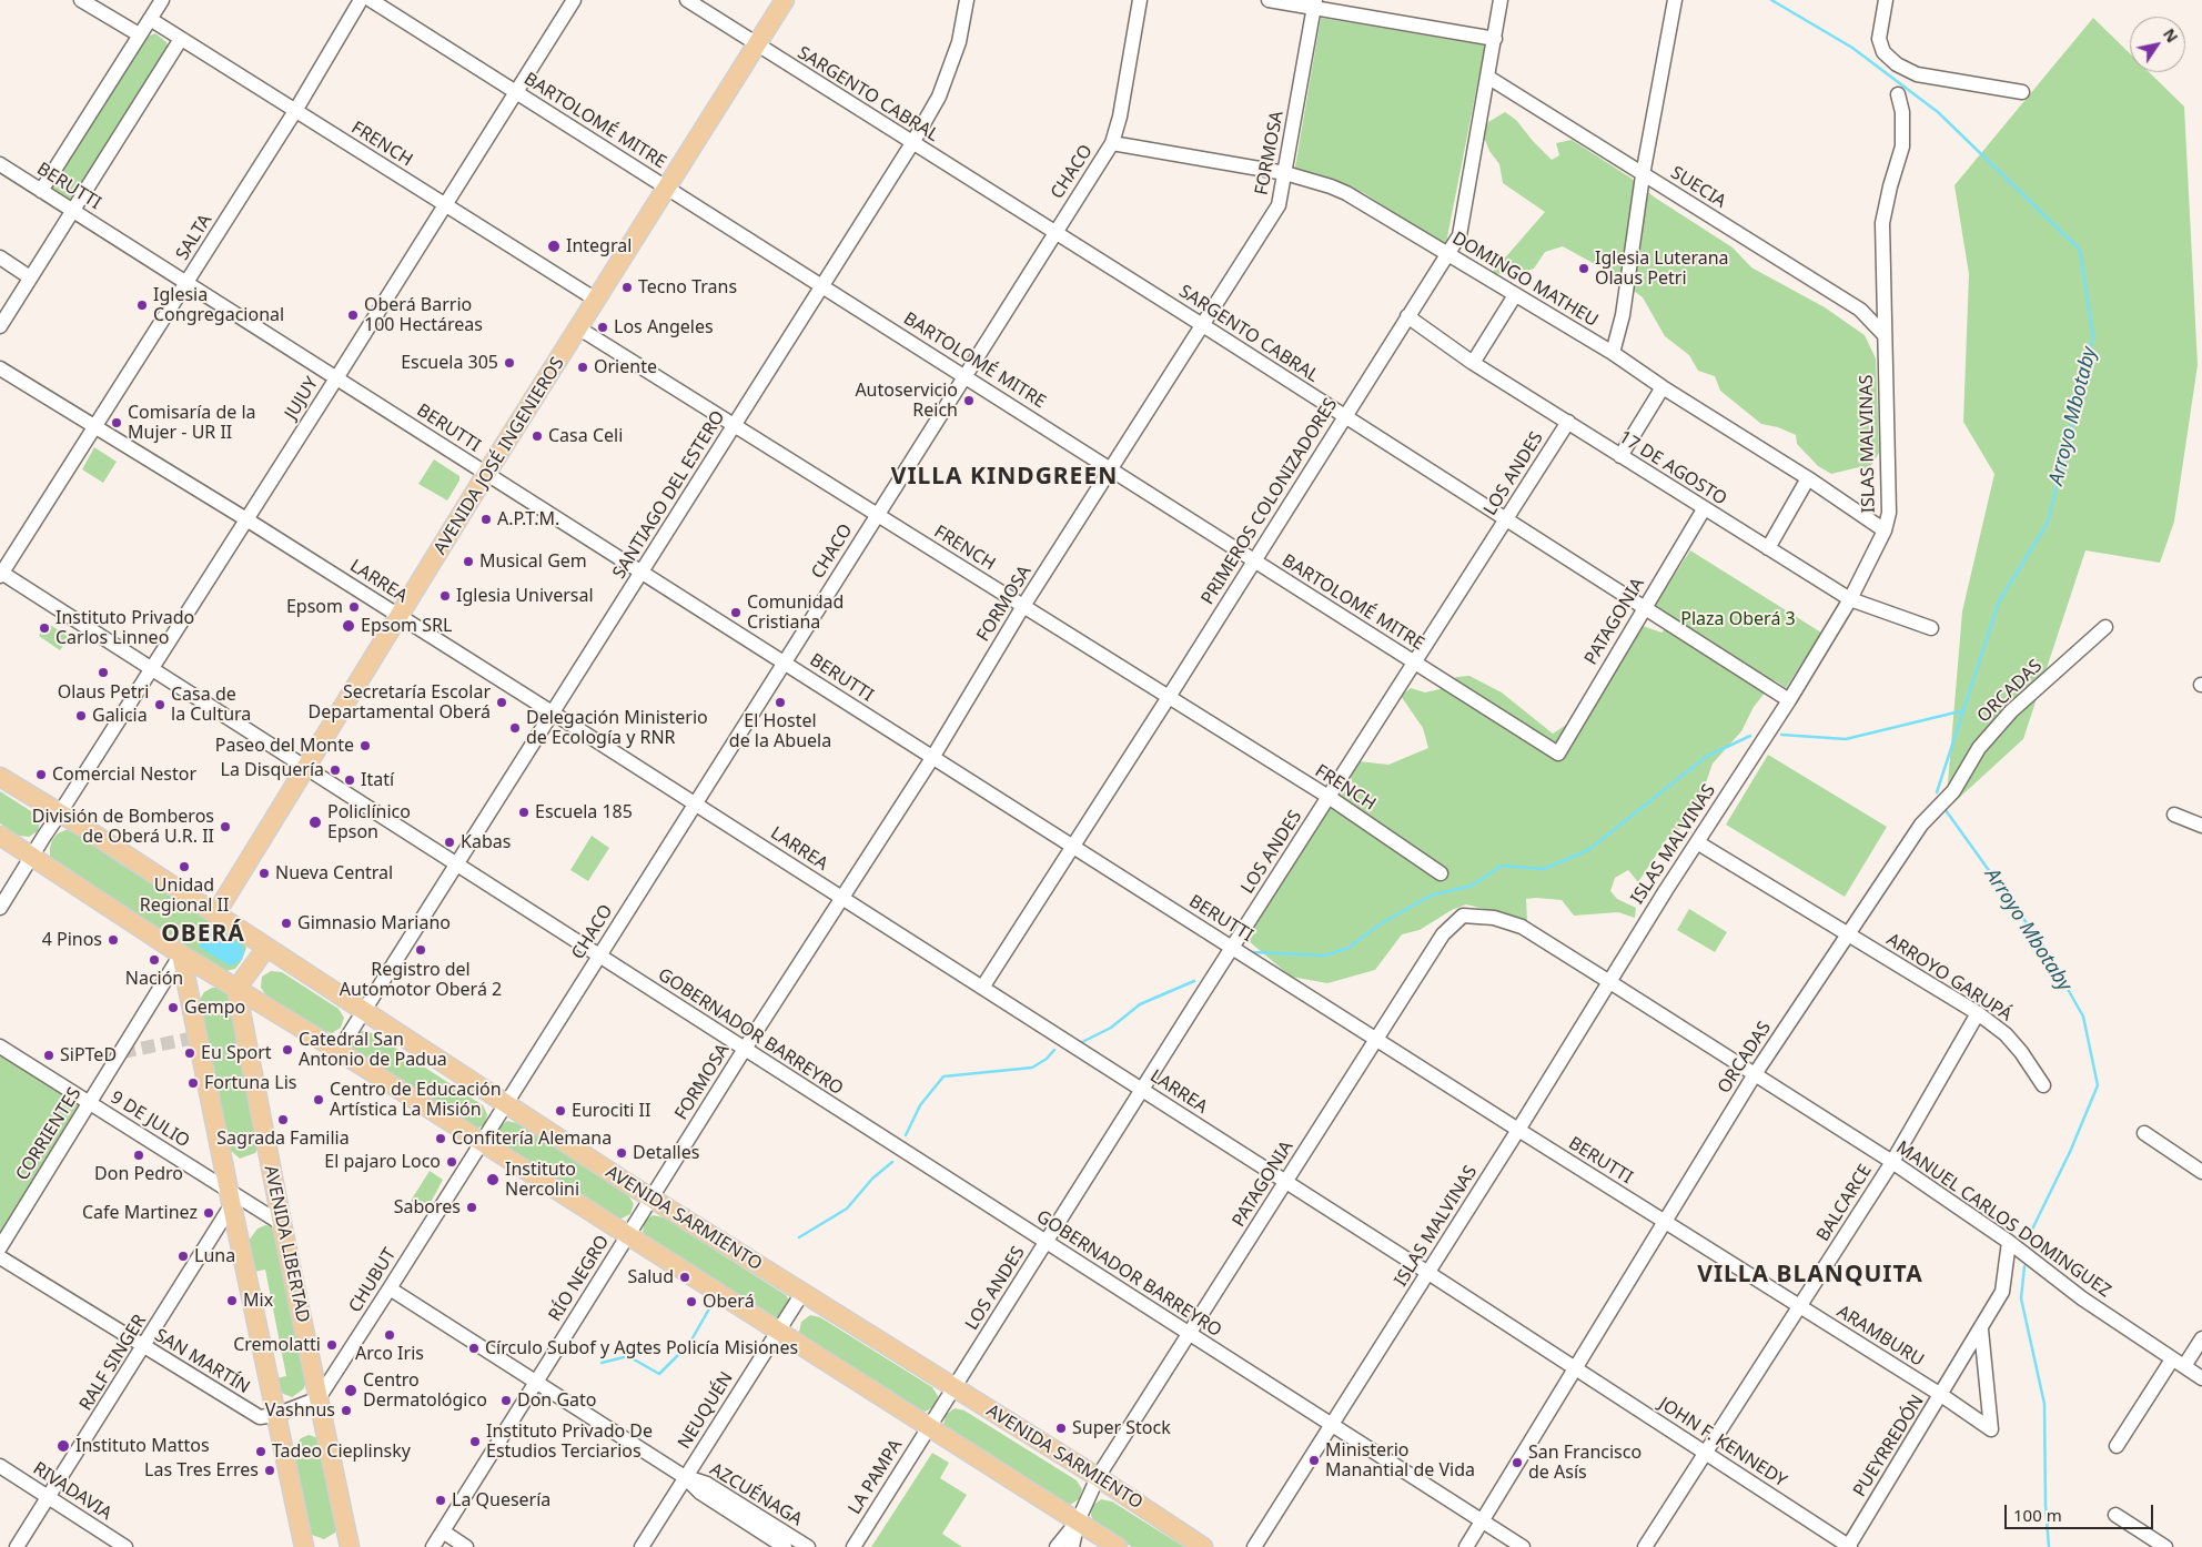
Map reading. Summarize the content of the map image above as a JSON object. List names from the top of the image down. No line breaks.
{"streets":{"main road":["AVENIDA JOSÉ INGENIEROS","AVENIDA SARMIENTO","AVENIDA LIBERTAD"],"street":["SARGENTO CABRAL","BARTOLOMÉ MITRE","FRENCH","FORMOSA","CHACO","BERUTTI","SUECIA","SALTA","DOMINGO MATHEU","JUJUY","ISLAS MALVINAS","17 DE AGOSTO","LOS ANDES","SANTIAGO DEL ESTERO","PRIMEROS COLONIZADORES","LARREA","PATAGONIA","ORCADAS","ARROYO GARUPÁ","GOBERNADOR BARREYRO","9 DE JULIO","CORRIENTES","BALCARCE","MANUEL CARLOS DOMINGUEZ","RÍO NEGRO","CHUBUT","ARAMBURU","SAN MARTÍN","RALF SINGER","NEUQUÉN","JOHN F. KENNEDY","PUEYRREDÓN","LA PAMPA","RIVADAVIA","AZCUÉNAGA"]},"crossings":[["SARGENTO CABRAL","FORMOSA"],["SARGENTO CABRAL","CHACO"],["SARGENTO CABRAL","ISLAS MALVINAS"],["SARGENTO CABRAL","AVENIDA JOSÉ INGENIEROS"],["SARGENTO CABRAL","LOS ANDES"],["SARGENTO CABRAL","SANTIAGO DEL ESTERO"],["SARGENTO CABRAL","PRIMEROS COLONIZADORES"],["SARGENTO CABRAL","PATAGONIA"],["BARTOLOMÉ MITRE","FORMOSA"],["BARTOLOMÉ MITRE","CHACO"],["BARTOLOMÉ MITRE","JUJUY"],["BARTOLOMÉ MITRE","AVENIDA JOSÉ INGENIEROS"],["BARTOLOMÉ MITRE","LOS ANDES"],["BARTOLOMÉ MITRE","SANTIAGO DEL ESTERO"],["BARTOLOMÉ MITRE","PRIMEROS COLONIZADORES"],["BARTOLOMÉ MITRE","PATAGONIA"],["FRENCH","FORMOSA"],["FRENCH","CHACO"],["FRENCH","SALTA"],["FRENCH","JUJUY"],["FRENCH","AVENIDA JOSÉ INGENIEROS"],["FRENCH","LOS ANDES"],["FRENCH","SANTIAGO DEL ESTERO"],["FRENCH","PRIMEROS COLONIZADORES"],["FORMOSA","BERUTTI"],["FORMOSA","DOMINGO MATHEU"],["FORMOSA","LARREA"],["FORMOSA","GOBERNADOR BARREYRO"],["FORMOSA","AVENIDA SARMIENTO"],["FORMOSA","RÍO NEGRO"],["CHACO","BERUTTI"],["CHACO","DOMINGO MATHEU"],["CHACO","LARREA"],["CHACO","GOBERNADOR BARREYRO"],["CHACO","AVENIDA SARMIENTO"],["CHACO","CHUBUT"],["BERUTTI","SALTA"],["BERUTTI","JUJUY"],["BERUTTI","ISLAS MALVINAS"],["BERUTTI","AVENIDA JOSÉ INGENIEROS"],["BERUTTI","LOS ANDES"],["BERUTTI","SANTIAGO DEL ESTERO"],["BERUTTI","PRIMEROS COLONIZADORES"],["BERUTTI","PATAGONIA"],["BERUTTI","ORCADAS"],["BERUTTI","ARAMBURU"],["SUECIA","ISLAS MALVINAS"],["SUECIA","PRIMEROS COLONIZADORES"],["SALTA","LARREA"],["SALTA","GOBERNADOR BARREYRO"],["DOMINGO MATHEU","ISLAS MALVINAS"],["DOMINGO MATHEU","PRIMEROS COLONIZADORES"],["JUJUY","LARREA"],["JUJUY","GOBERNADOR BARREYRO"],["JUJUY","AVENIDA SARMIENTO"],["ISLAS MALVINAS","17 DE AGOSTO"],["ISLAS MALVINAS","LARREA"],["ISLAS MALVINAS","PATAGONIA"],["ISLAS MALVINAS","GOBERNADOR BARREYRO"],["AVENIDA JOSÉ INGENIEROS","LARREA"],["AVENIDA JOSÉ INGENIEROS","GOBERNADOR BARREYRO"],["AVENIDA JOSÉ INGENIEROS","AVENIDA SARMIENTO"],["17 DE AGOSTO","LOS ANDES"],["17 DE AGOSTO","PRIMEROS COLONIZADORES"],["17 DE AGOSTO","PATAGONIA"],["LOS ANDES","LARREA"],["LOS ANDES","GOBERNADOR BARREYRO"],["LOS ANDES","AVENIDA SARMIENTO"],["LOS ANDES","LA PAMPA"],["SANTIAGO DEL ESTERO","LARREA"],["SANTIAGO DEL ESTERO","GOBERNADOR BARREYRO"],["SANTIAGO DEL ESTERO","AVENIDA SARMIENTO"],["PRIMEROS COLONIZADORES","LARREA"],["LARREA","PATAGONIA"],["LARREA","ORCADAS"],["LARREA","JOHN F. KENNEDY"],["PATAGONIA","GOBERNADOR BARREYRO"],["PATAGONIA","AVENIDA SARMIENTO"],["ORCADAS","ARROYO GARUPÁ"],["ORCADAS","GOBERNADOR BARREYRO"],["ORCADAS","MANUEL CARLOS DOMINGUEZ"],["ORCADAS","ARAMBURU"],["ORCADAS","JOHN F. KENNEDY"],["ARROYO GARUPÁ","BALCARCE"],["9 DE JULIO","CORRIENTES"],["9 DE JULIO","AVENIDA LIBERTAD"],["9 DE JULIO","RALF SINGER"],["BALCARCE","MANUEL CARLOS DOMINGUEZ"],["BALCARCE","ARAMBURU"],["BALCARCE","JOHN F. KENNEDY"],["AVENIDA SARMIENTO","RÍO NEGRO"],["AVENIDA SARMIENTO","NEUQUÉN"],["MANUEL CARLOS DOMINGUEZ","PUEYRREDÓN"],["AVENIDA LIBERTAD","CHUBUT"],["RÍO NEGRO","AZCUÉNAGA"],["CHUBUT","AZCUÉNAGA"],["ARAMBURU","PUEYRREDÓN"],["SAN MARTÍN","RALF SINGER"],["RALF SINGER","RIVADAVIA"],["NEUQUÉN","AZCUÉNAGA"],["JOHN F. KENNEDY","PUEYRREDÓN"]],"districts":["VILLA KINDGREEN","OBERÁ","VILLA BLANQUITA"],"water":["Arroyo Mbotaby"],"parks":["Plaza Oberá 3"],"places":["Integral","Iglesia Luterana Olaus Petri","Tecno Trans","Iglesia Congregacional","Oberá Barrio 100 Hectáreas","Los Angeles","Escuela 305","Oriente","Autoservicio Reich","Comisaría de la Mujer - UR II","Casa Celi","A.P.T.M.","Musical Gem","Iglesia Universal","Epsom","Comunidad Cristiana","Epsom SRL","Instituto Privado Carlos Linneo","Olaus Petri","Secretaría Escolar Departamental Oberá","El Hostel de la Abuela","Casa de la Cultura","Galicia","Delegación Ministerio de Ecología y RNR","Paseo del Monte","La Disquería","Comercial Nestor","Itatí","Escuela 185","Policlínico Epson","División de Bomberos de Oberá U.R. II","Kabas","Unidad Regional II","Nueva Central","Gimnasio Mariano","4 Pinos","Registro del Automotor Oberá 2","Nación","Gempo","Catedral San Antonio de Padua","Eu Sport","SiPTeD","Fortuna Lis","Centro de Educación Artística La Misión","Eurociti II","Sagrada Familia","Confitería Alemana","Detalles","Don Pedro","El pajaro Loco","Instituto Nercolini","Sabores","Cafe Martinez","Luna","Salud","Mix","Oberá","Arco Iris","Cremolatti","Círculo Subof y Agtes Policía Misiones","Centro Dermatológico","Don Gato","Vashnus","Super Stock","Instituto Privado De Estudios Terciarios","Instituto Mattos","Tadeo Cieplinsky","Ministerio Manantial de Vida","San Francisco de Asís","Las Tres Erres","La Quesería"],"scale_bar":"100 m","north":"top right"}
